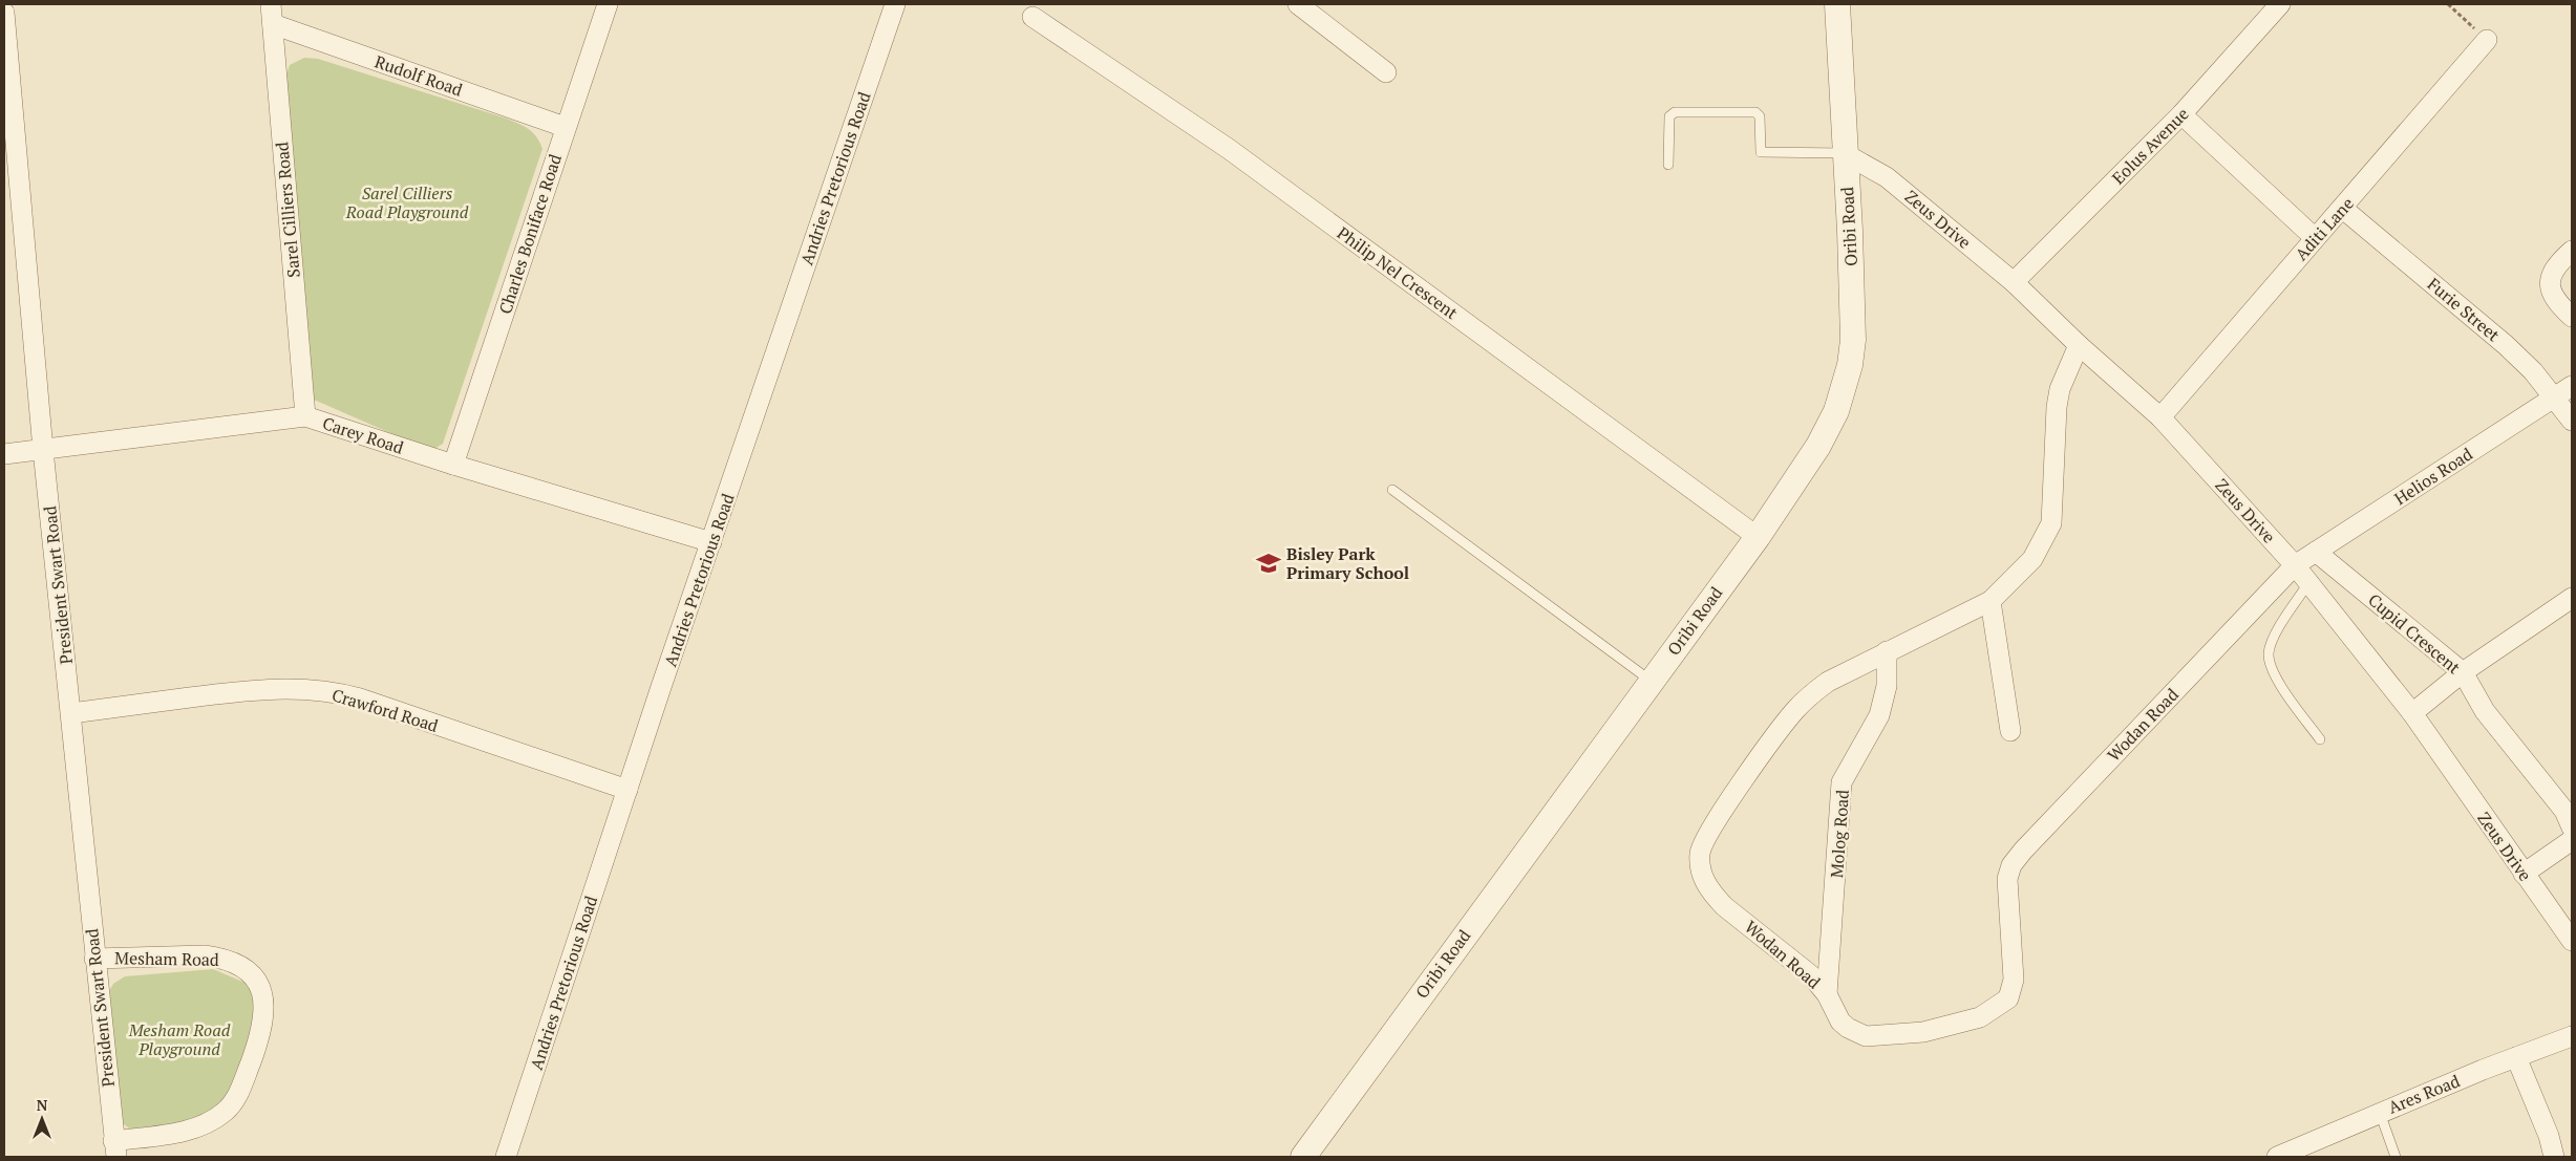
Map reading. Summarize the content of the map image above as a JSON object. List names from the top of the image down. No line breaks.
{"streets":{"street":["Rudolf Road","Eolus Avenue","Andries Pretorious Road","Sarel Cilliers Road","Zeus Drive","Oribi Road","Aditi Lane","Charles Boniface Road","Philip Nel Crescent","Furie Street","Carey Road","Helios Road","President Swart Road","Cupid Crescent","Crawford Road","Wodan Road","Molog Road","Mesham Road","Ares Road"]},"crossings":[["Rudolf Road","Sarel Cilliers Road"],["Rudolf Road","Charles Boniface Road"],["Eolus Avenue","Zeus Drive"],["Andries Pretorious Road","Carey Road"],["Andries Pretorious Road","Crawford Road"],["Sarel Cilliers Road","Carey Road"],["Zeus Drive","Oribi Road"],["Zeus Drive","Aditi Lane"],["Zeus Drive","Helios Road"],["Zeus Drive","Wodan Road"],["Oribi Road","Philip Nel Crescent"],["Aditi Lane","Furie Street"],["Charles Boniface Road","Carey Road"],["Furie Street","Helios Road"],["Carey Road","President Swart Road"],["Helios Road","Cupid Crescent"],["Helios Road","Wodan Road"],["President Swart Road","Crawford Road"],["President Swart Road","Mesham Road"],["Wodan Road","Molog Road"]],"parks":["Sarel Cilliers Road Playground","Mesham Road Playground"],"places":{"school or university":["Bisley Park Primary School"]},"north":"top"}
